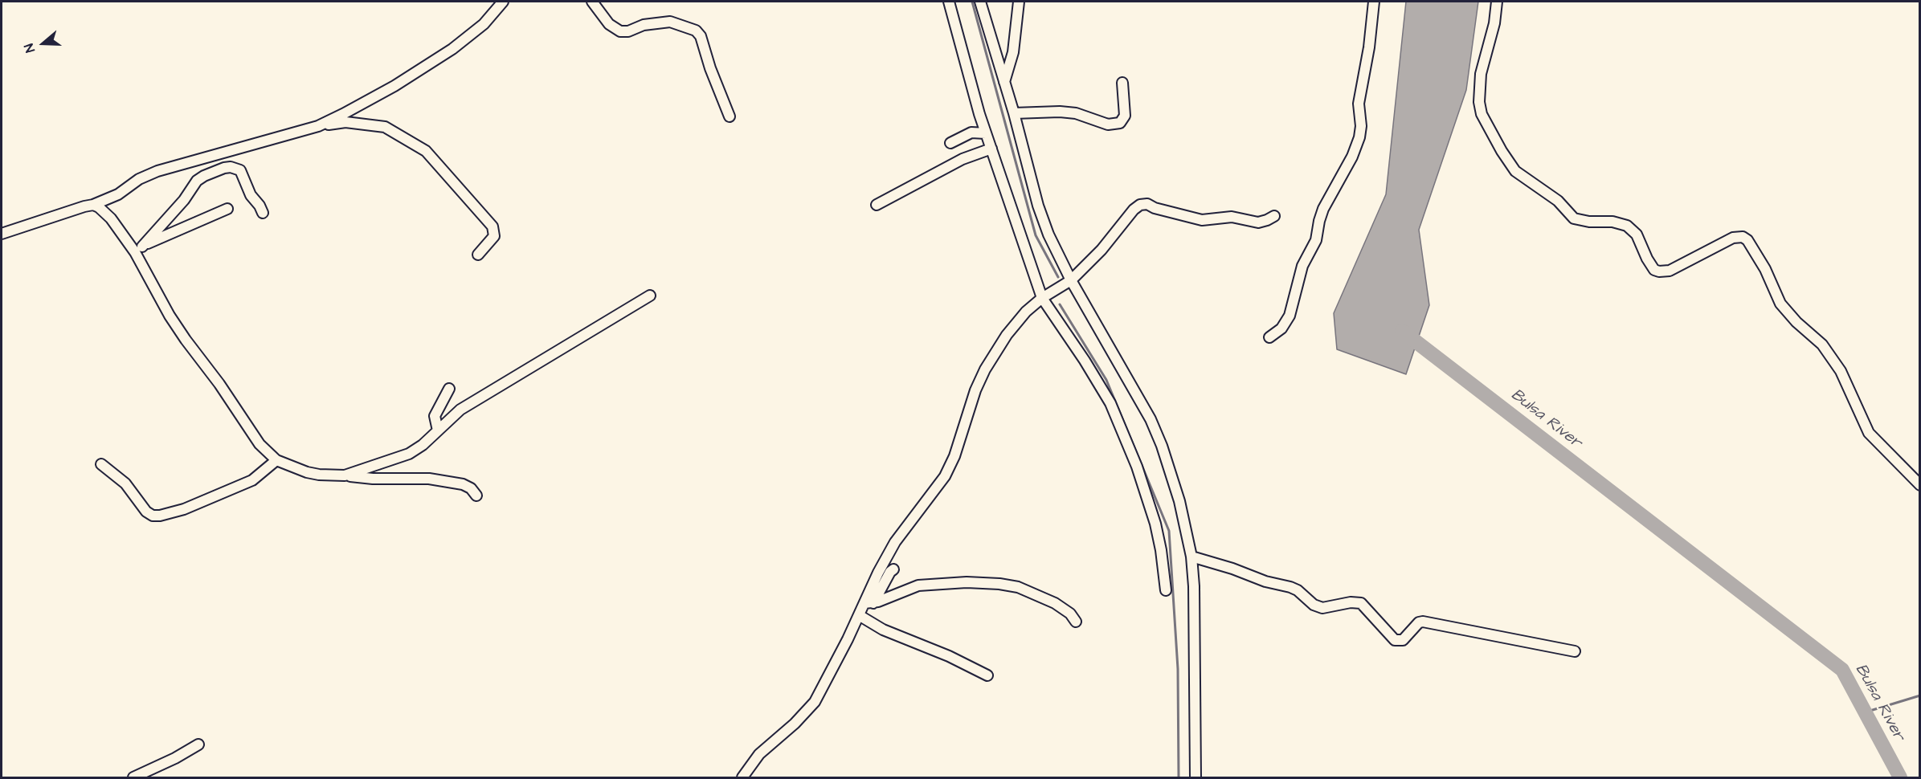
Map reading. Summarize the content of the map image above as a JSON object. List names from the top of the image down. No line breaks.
{"water":["Bulsa River"],"north":"left"}
